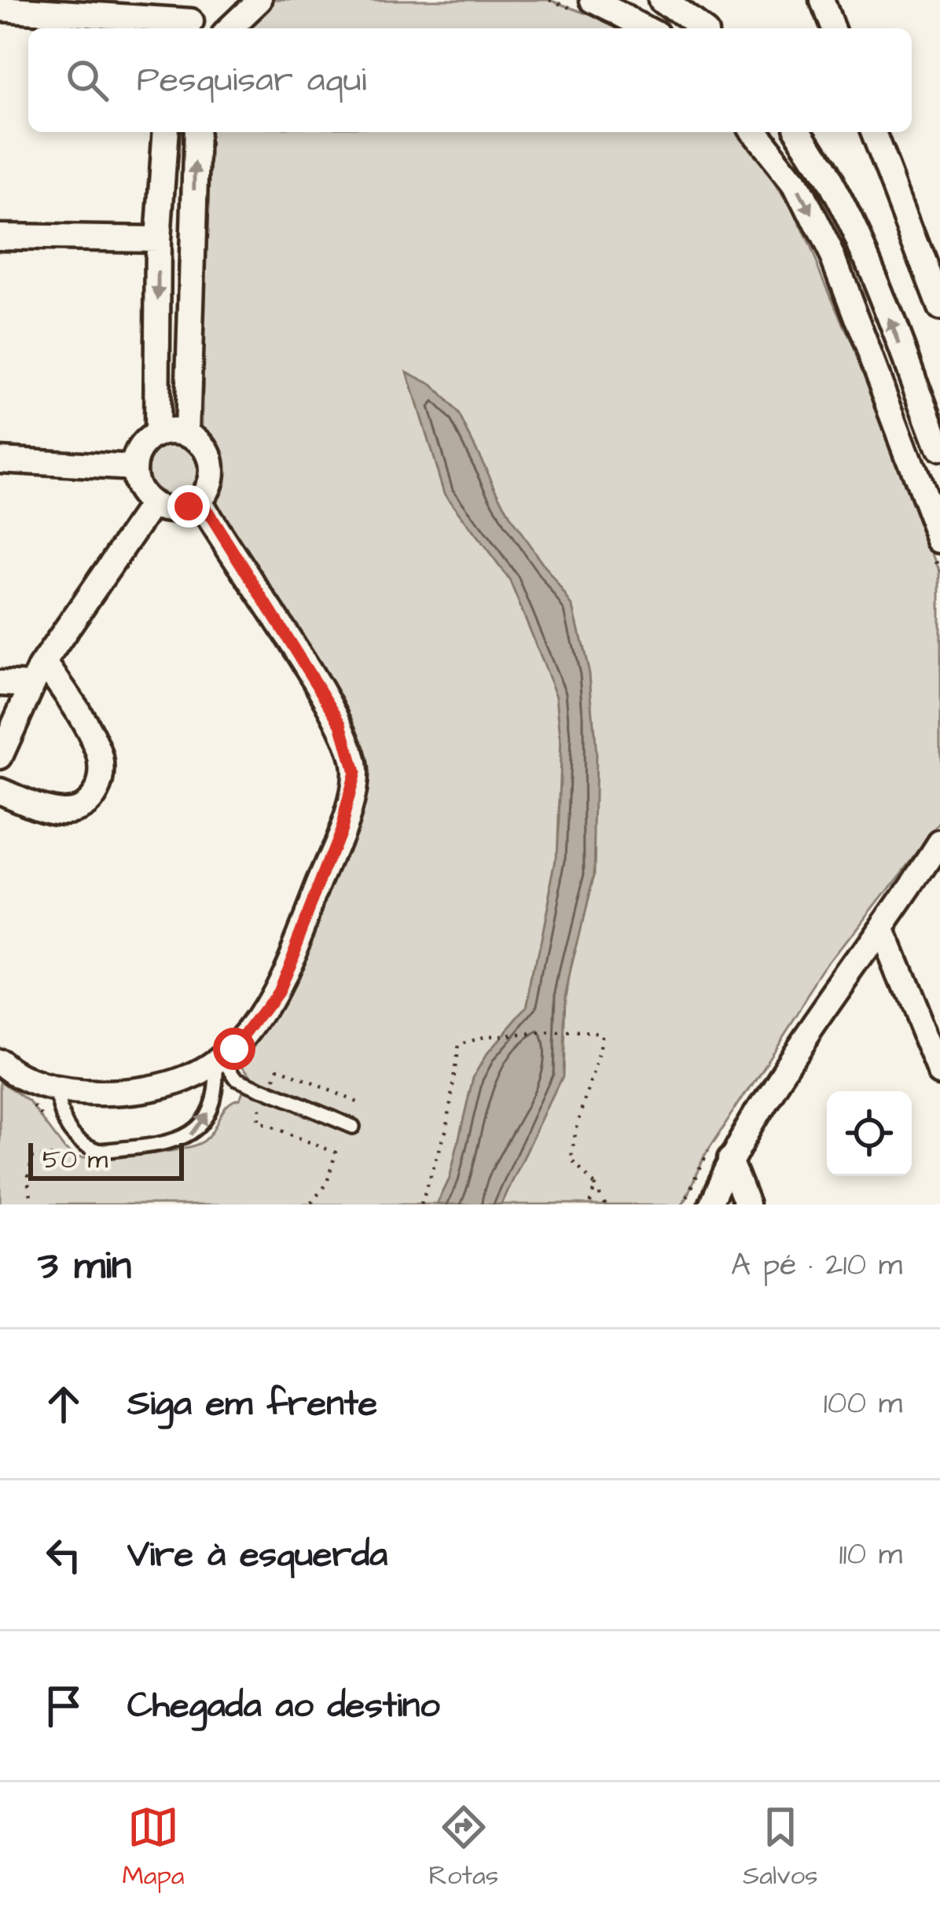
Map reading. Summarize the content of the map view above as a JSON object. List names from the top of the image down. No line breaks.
{"scale_bar":"50 m","page":{"search":"Pesquisar aqui","scale":"50 m","heading":["3 min","A pé · 210 m"],"list":[["Siga em frente","100 m"],["Vire à esquerda","110 m"],"Chegada ao destino"],"nav":["Mapa","Rotas","Salvos"]}}
